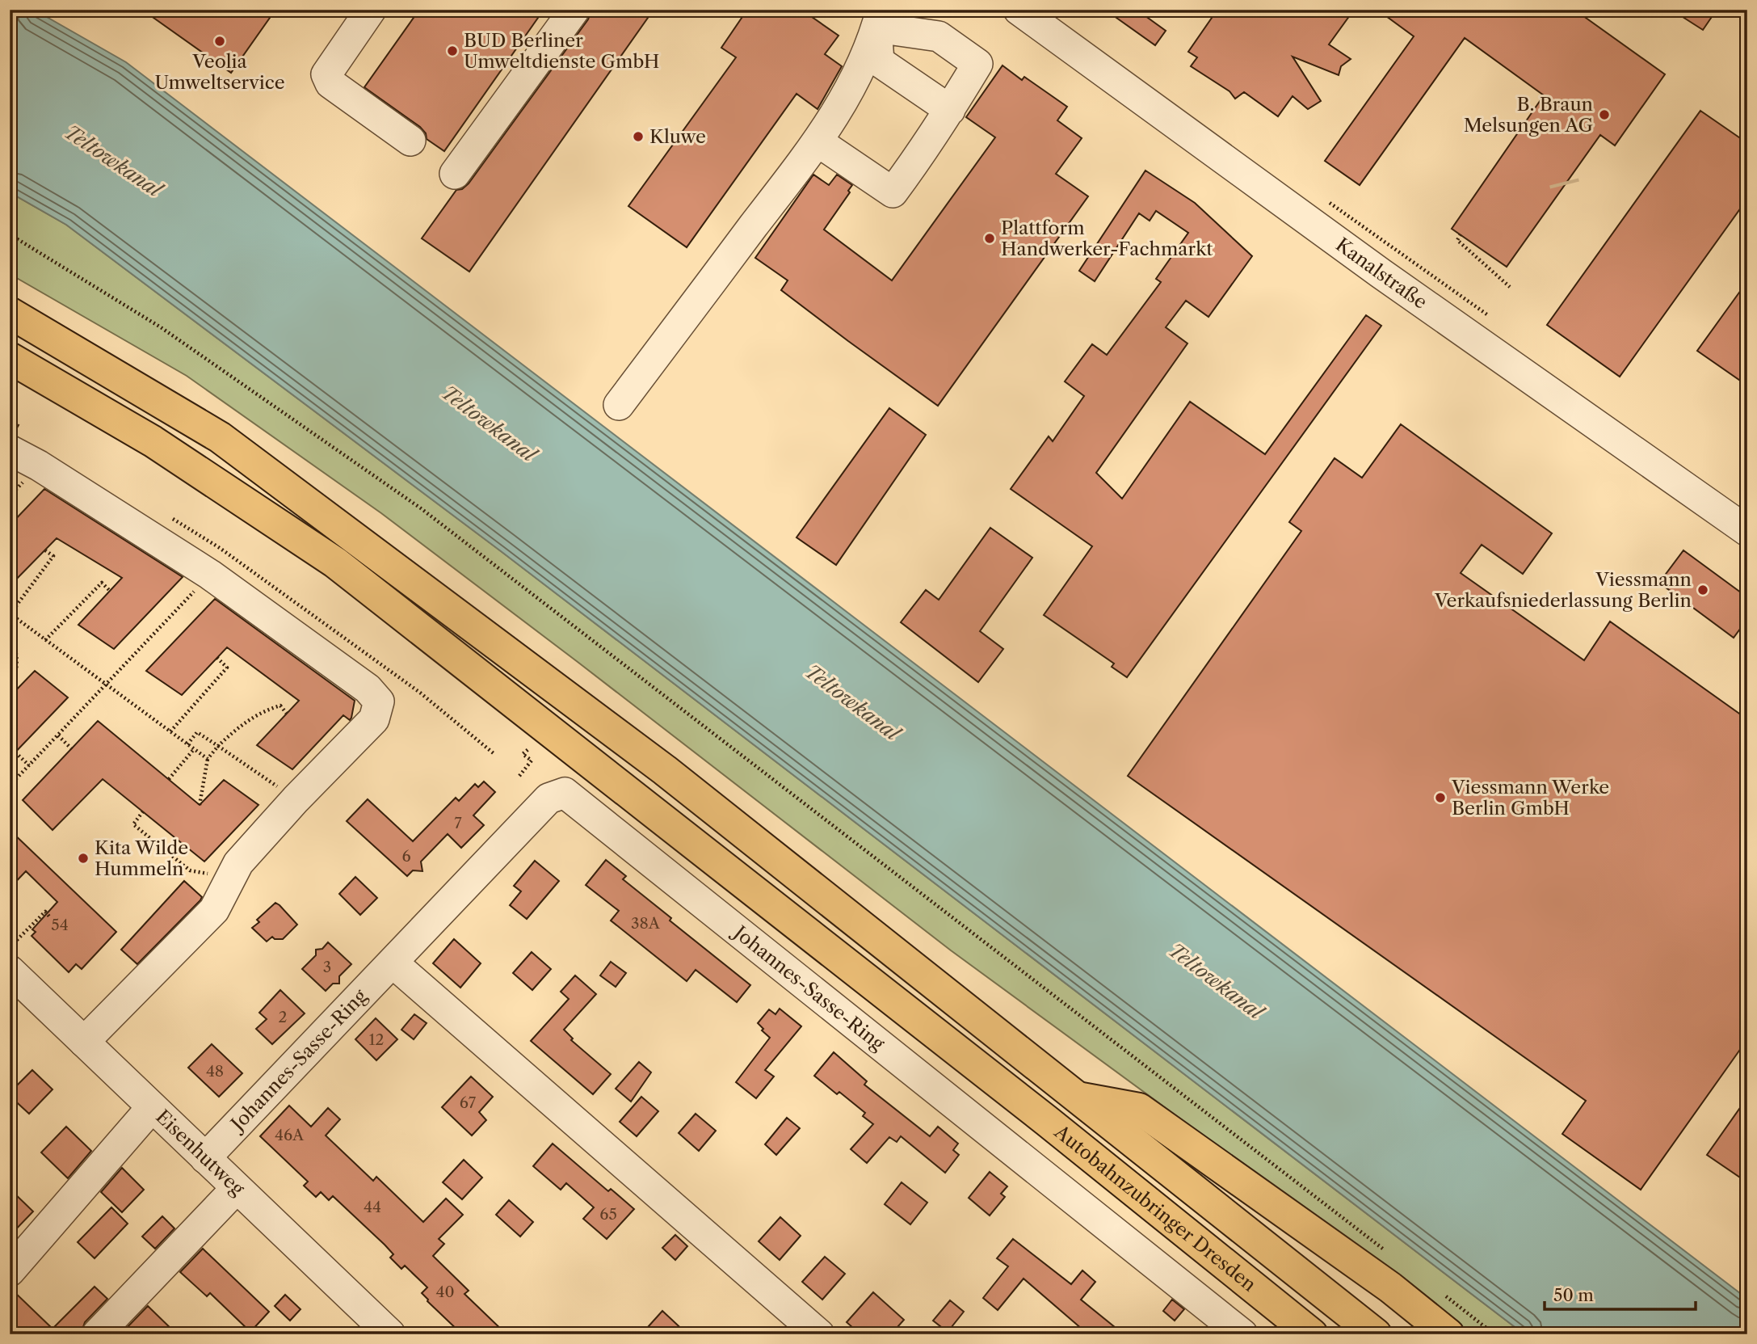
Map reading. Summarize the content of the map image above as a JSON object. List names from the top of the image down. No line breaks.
{"streets":{"highway":["Autobahnzubringer Dresden"],"street":["Kanalstraße","Johannes-Sasse-Ring","Eisenhutweg"]},"crossings":[["Johannes-Sasse-Ring","Eisenhutweg"]],"water":["Teltowkanal"],"places":["Veolia Umweltservice","BUD Berliner Umweltdienste GmbH","B. Braun Melsungen AG","Kluwe","Plattform Handwerker-Fachmarkt","Viessmann Verkaufsniederlassung Berlin","Viessmann Werke Berlin GmbH","Kita Wilde Hummeln"],"house_numbers":["7","6","38A","54","3","2","12","48","67","46A","44","65","40"],"scale_bar":"50 m"}
